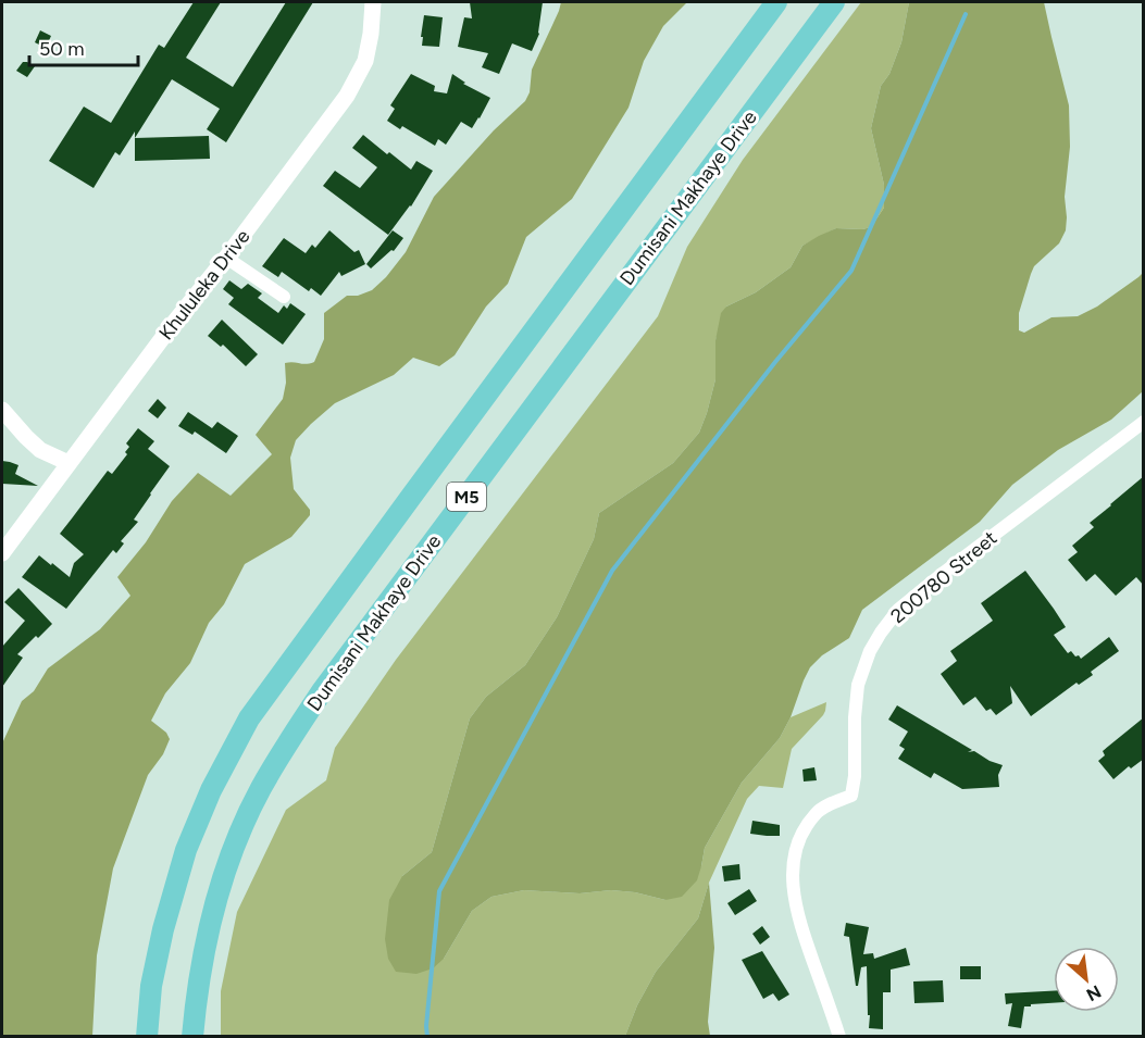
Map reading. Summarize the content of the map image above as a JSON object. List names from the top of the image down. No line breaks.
{"streets":{"main road":["Dumisani Makhaye Drive","M5"],"street":["Khululeka Drive","200780 Street"]},"scale_bar":"50 m","north":"bottom right"}
